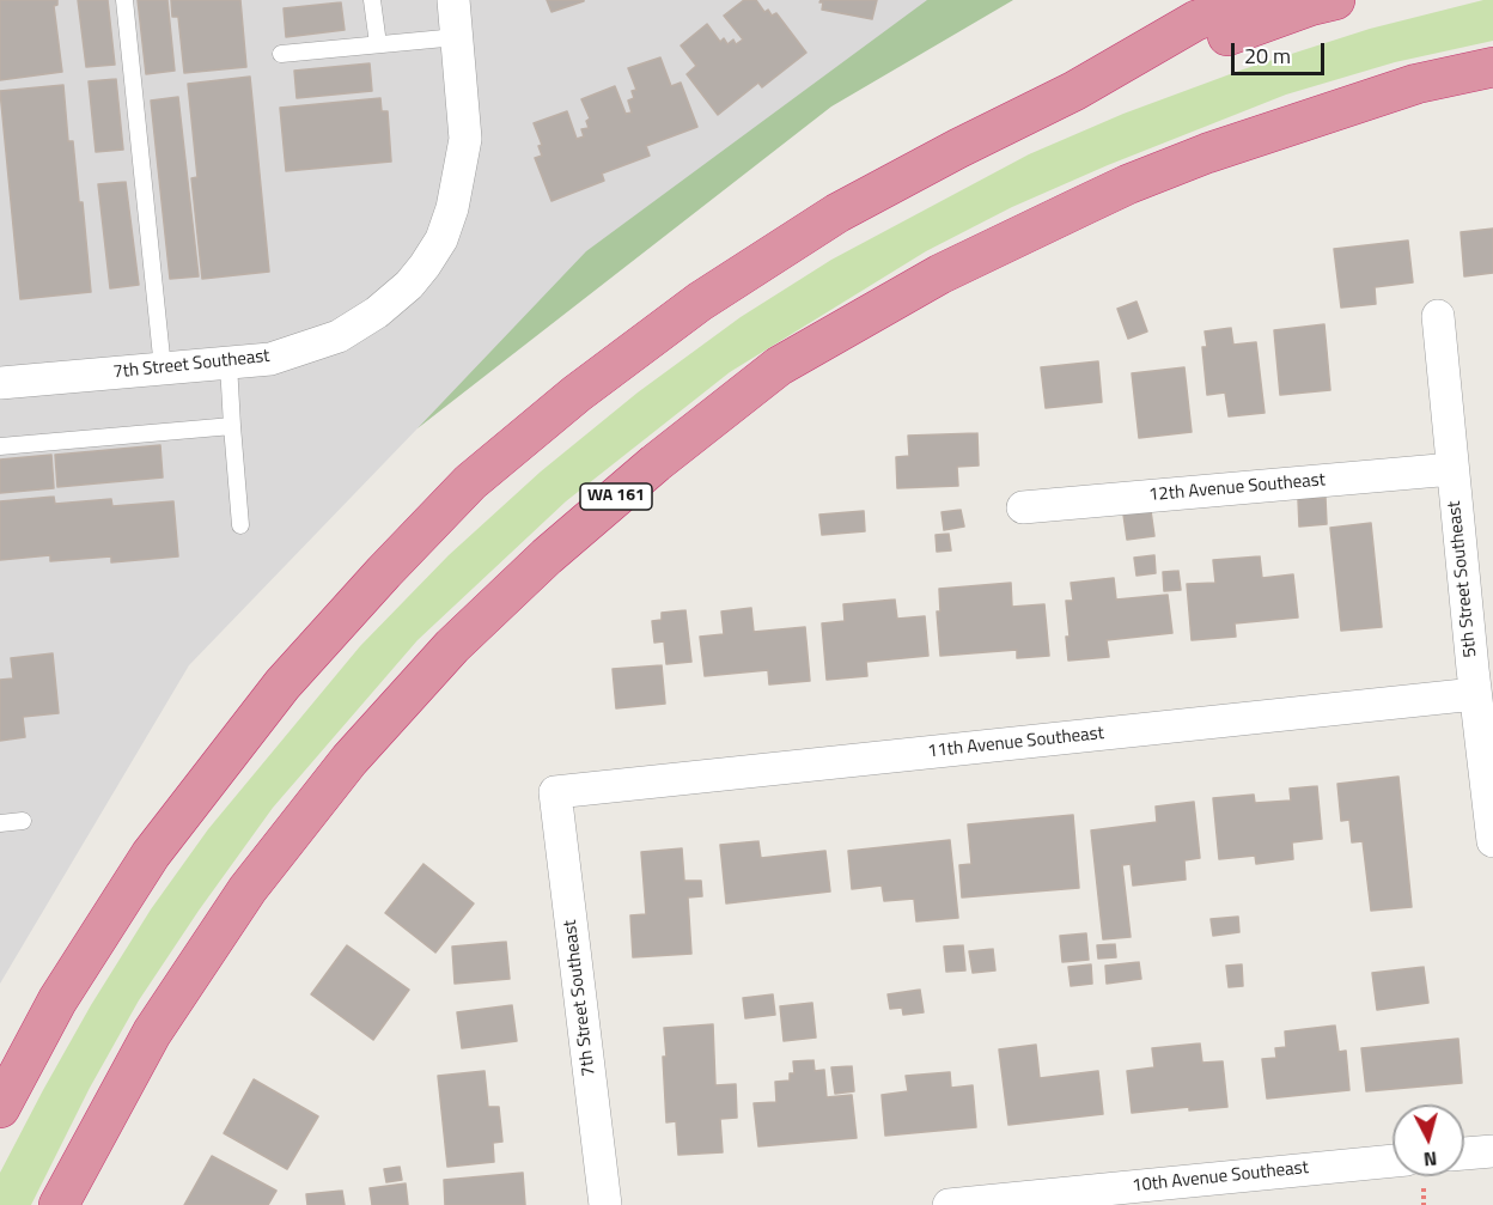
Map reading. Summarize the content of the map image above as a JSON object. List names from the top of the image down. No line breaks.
{"streets":{"highway":["WA 161"],"street":["7th Street Southeast","12th Avenue Southeast","5th Street Southeast","11th Avenue Southeast","10th Avenue Southeast"]},"crossings":[["7th Street Southeast","11th Avenue Southeast"],["12th Avenue Southeast","5th Street Southeast"],["5th Street Southeast","11th Avenue Southeast"]],"scale_bar":"20 m","north":"bottom"}
